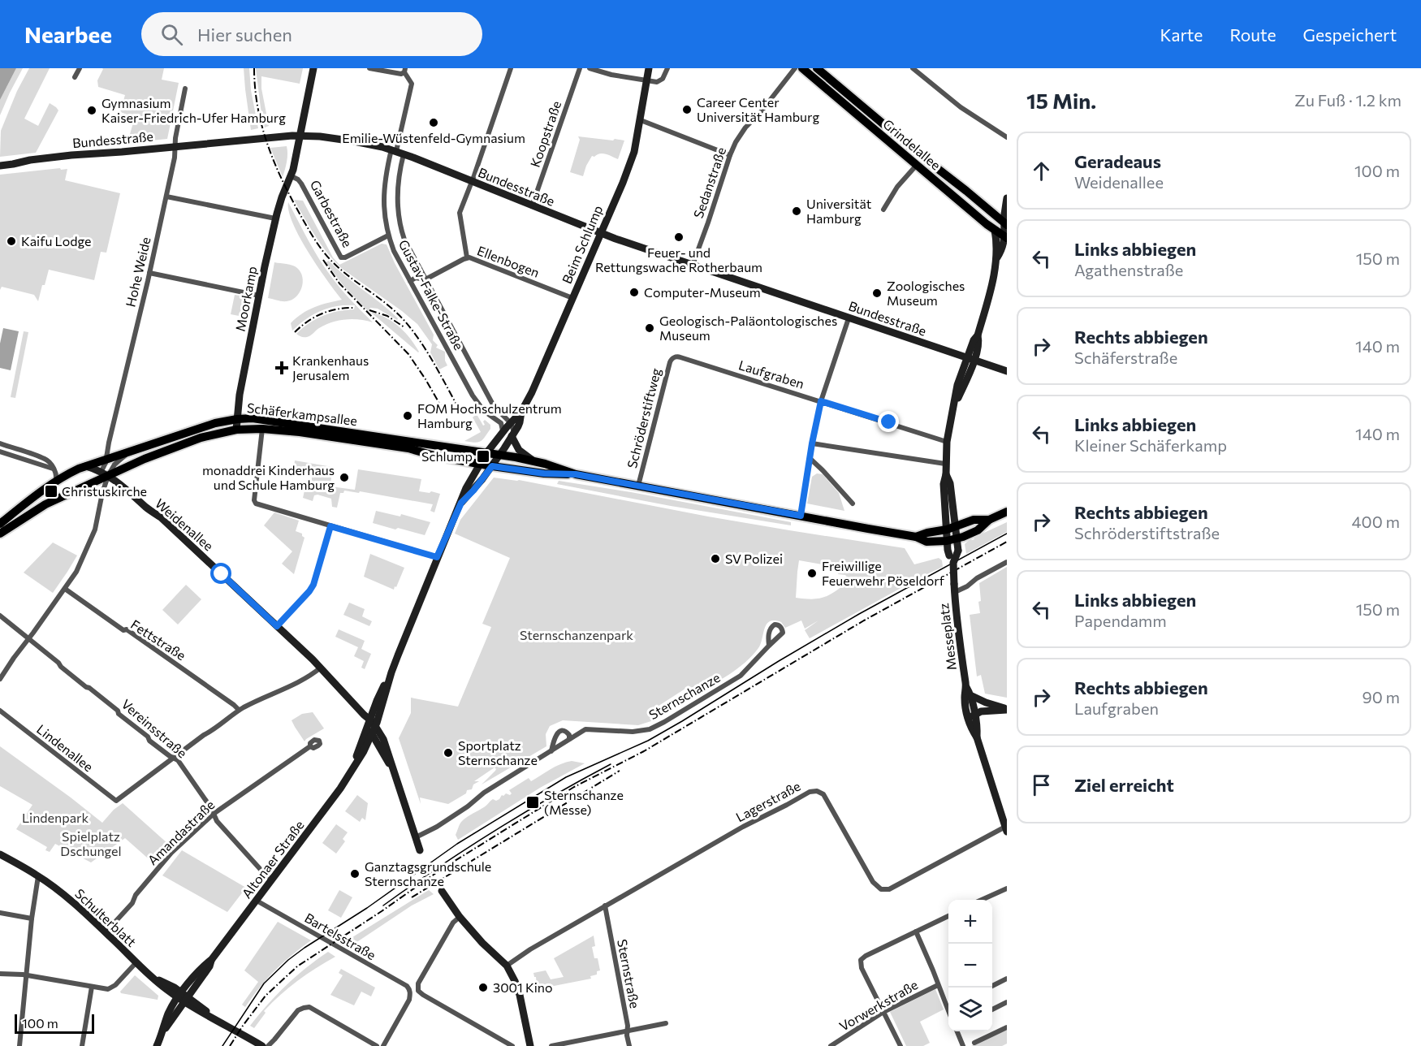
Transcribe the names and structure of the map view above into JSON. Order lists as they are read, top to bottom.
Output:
{
  "streets": {
    "main road": ["Grindelallee", "Schäferkampsallee"],
    "street": [
      "Koopstraße",
      "Bundesstraße",
      "Sedanstraße",
      "Garbestraße",
      "Beim Schlump",
      "Ellenbogen",
      "Hohe Weide",
      "Gustav-Falke-Straße",
      "Moorkamp",
      "Laufgraben",
      "Schröderstiftweg",
      "Weidenallee",
      "Messeplatz",
      "Fettstraße",
      "Sternschanze",
      "Vereinsstraße",
      "Lindenallee",
      "Lagerstraße",
      "Amandastraße",
      "Altonaer Straße",
      "Schulterblatt",
      "Bartelsstraße",
      "Sternstraße",
      "Vorwerkstraße"
    ]
  },
  "crossings": [
    ["Koopstraße", "Bundesstraße"],
    ["Bundesstraße", "Sedanstraße"],
    ["Bundesstraße", "Garbestraße"],
    ["Bundesstraße", "Beim Schlump"],
    ["Bundesstraße", "Hohe Weide"],
    ["Bundesstraße", "Gustav-Falke-Straße"],
    ["Garbestraße", "Gustav-Falke-Straße"],
    ["Garbestraße", "Moorkamp"],
    ["Beim Schlump", "Ellenbogen"],
    ["Beim Schlump", "Gustav-Falke-Straße"],
    ["Beim Schlump", "Schäferkampsallee"],
    ["Ellenbogen", "Gustav-Falke-Straße"],
    ["Hohe Weide", "Schäferkampsallee"],
    ["Hohe Weide", "Weidenallee"],
    ["Hohe Weide", "Fettstraße"],
    ["Hohe Weide", "Vereinsstraße"],
    ["Moorkamp", "Schäferkampsallee"],
    ["Laufgraben", "Schröderstiftweg"],
    ["Schäferkampsallee", "Weidenallee"],
    ["Weidenallee", "Altonaer Straße"],
    ["Vereinsstraße", "Lindenallee"],
    ["Vereinsstraße", "Amandastraße"],
    ["Vereinsstraße", "Altonaer Straße"],
    ["Lagerstraße", "Sternstraße"],
    ["Amandastraße", "Schulterblatt"],
    ["Altonaer Straße", "Schulterblatt"],
    ["Altonaer Straße", "Bartelsstraße"]
  ],
  "parks": ["Sternschanzenpark", "Lindenpark", "Spielplatz Dschungel"],
  "places": {
    "other": [
      "Career Center Universität Hamburg",
      "Gymnasium Kaiser-Friedrich-Ufer Hamburg",
      "Emilie-Wüstenfeld-Gymnasium",
      "Universität Hamburg",
      "Feuer- und Rettungswache Rotherbaum",
      "Kaifu Lodge",
      "Computer-Museum",
      "Zoologisches Museum",
      "Geologisch-Paläontologisches Museum",
      "FOM Hochschulzentrum Hamburg",
      "monaddrei Kinderhaus und Schule Hamburg",
      "SV Polizei",
      "Freiwillige Feuerwehr Pöseldorf",
      "Sportplatz Sternschanze",
      "Ganztagsgrundschule Sternschanze",
      "3001 Kino"
    ],
    "health": ["Krankenhaus Jerusalem"],
    "transit": ["Schlump", "Christuskirche", "Sternschanze (Messe)"]
  },
  "scale_bar": "100 m",
  "page": {
    "header": "Nearbee",
    "search": "Hier suchen",
    "nav": ["Karte", "Route", "Gespeichert"],
    "heading": ["15 Min.", "Zu Fuß · 1.2 km"],
    "list": [
      ["Geradeaus", "Weidenallee", "100 m"],
      ["Links abbiegen", "Agathenstraße", "150 m"],
      ["Rechts abbiegen", "Schäferstraße", "140 m"],
      ["Links abbiegen", "Kleiner Schäferkamp", "140 m"],
      ["Rechts abbiegen", "Schröderstiftstraße", "400 m"],
      ["Links abbiegen", "Papendamm", "150 m"],
      ["Rechts abbiegen", "Laufgraben", "90 m"],
      "Ziel erreicht"
    ],
    "map_buttons": ["+", "−"],
    "scale": "100 m"
  }
}
